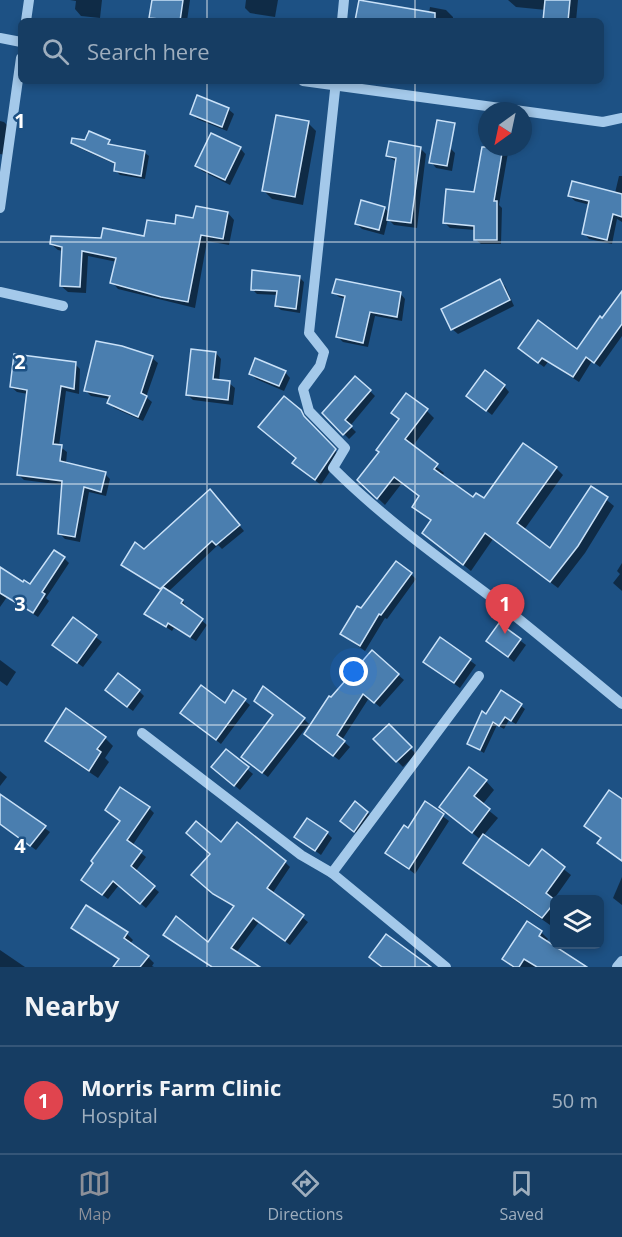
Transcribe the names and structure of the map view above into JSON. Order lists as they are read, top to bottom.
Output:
{
  "north": "bottom left",
  "page": {
    "search": "Search here",
    "pins": "1",
    "heading": "Nearby",
    "list": [
      {
        "mark": "1",
        "name": "Morris Farm Clinic",
        "note": "Hospital",
        "value": "50 m"
      }
    ],
    "nav": ["Map", "Directions", "Saved"]
  },
  "grid": {
    "rows": [
      "1",
      "2",
      "3",
      "4"
    ]
  }
}
